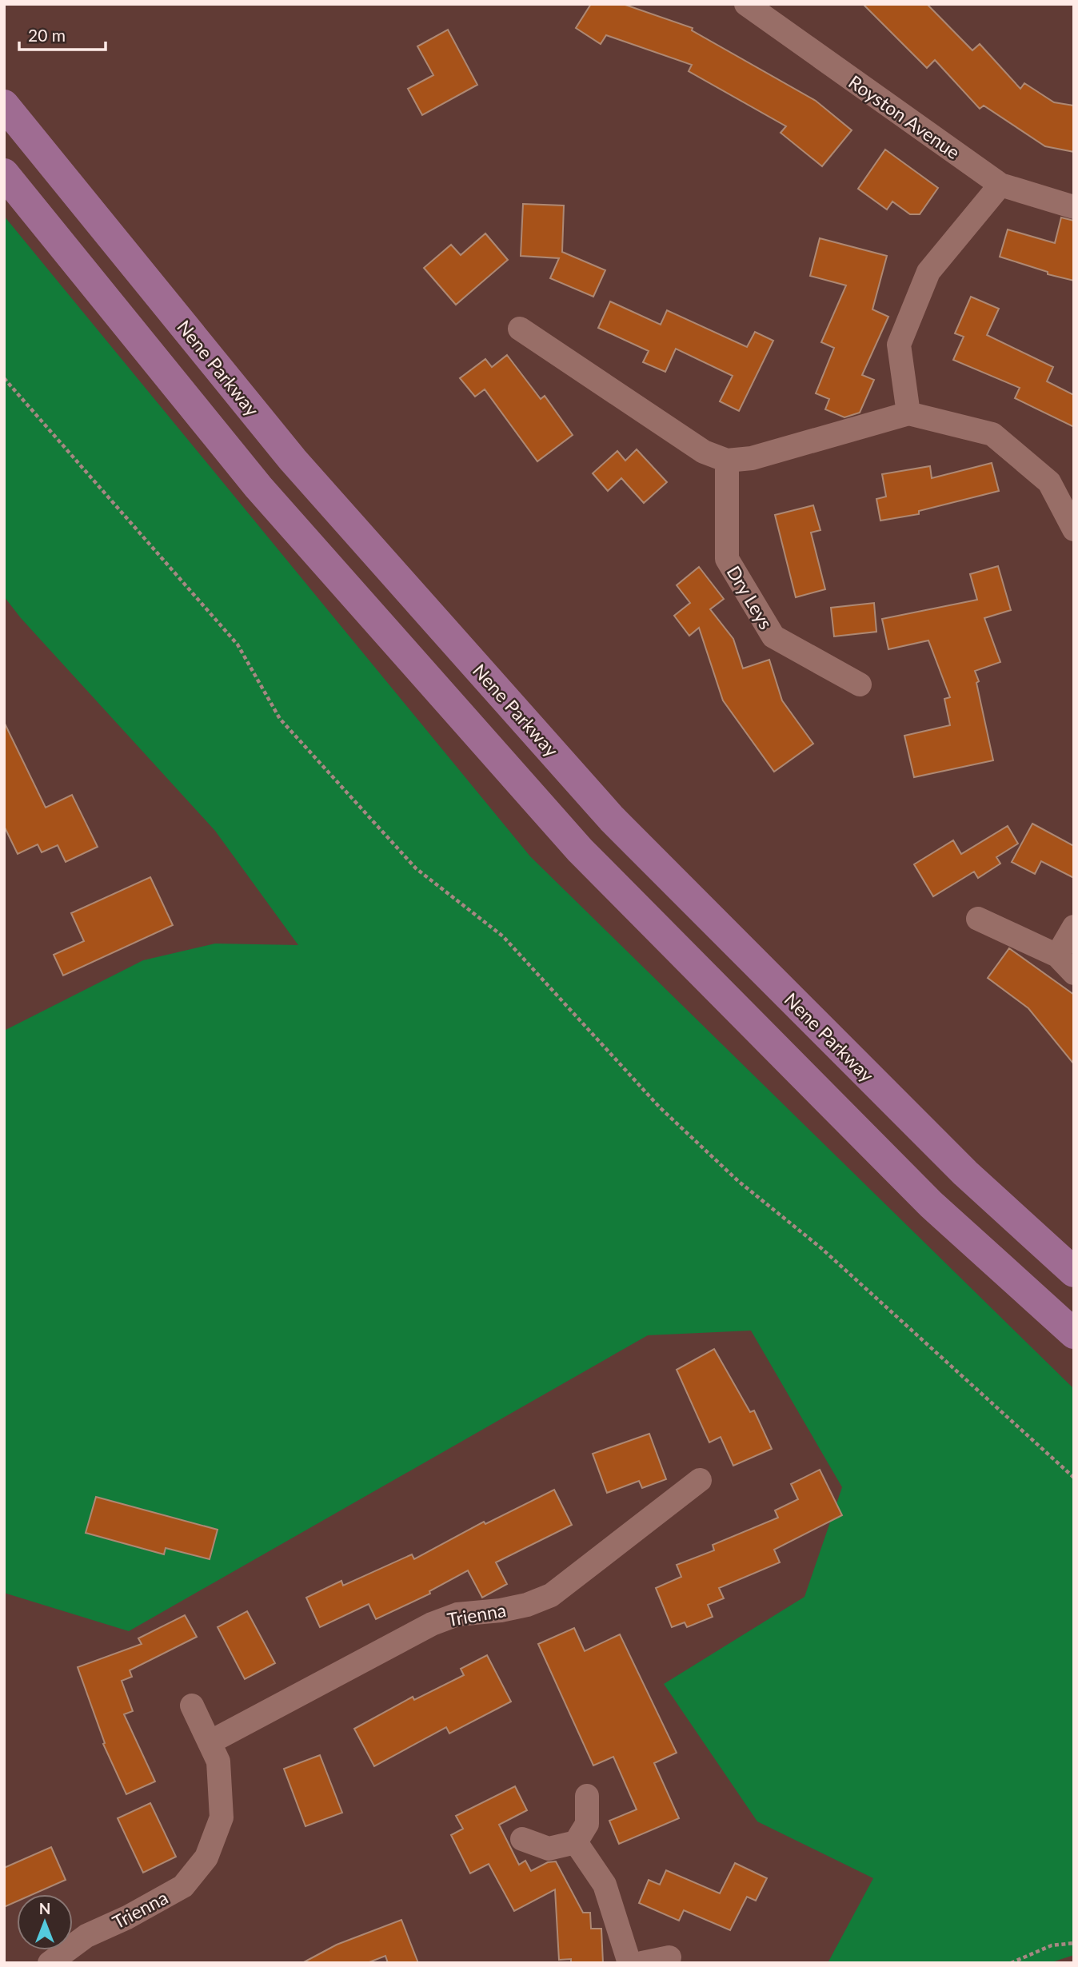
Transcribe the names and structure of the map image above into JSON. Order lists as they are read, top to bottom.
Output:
{
  "streets": {
    "highway": ["Nene Parkway"],
    "street": ["Royston Avenue", "Dry Leys", "Trienna"]
  },
  "scale_bar": "20 m",
  "north": "top"
}
